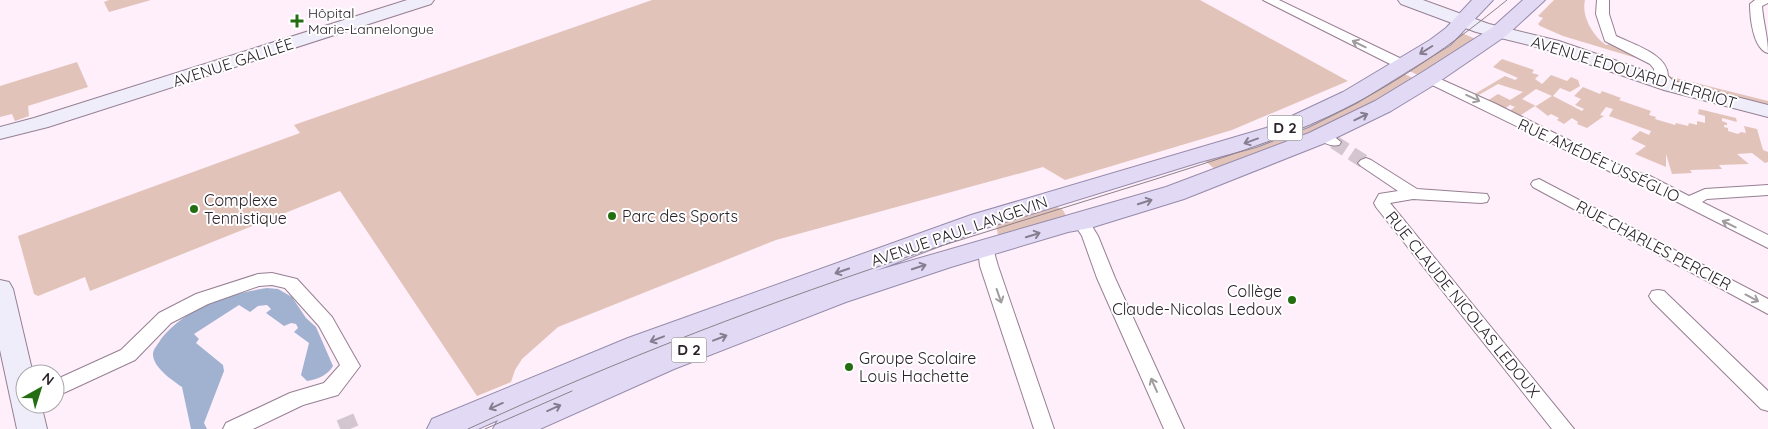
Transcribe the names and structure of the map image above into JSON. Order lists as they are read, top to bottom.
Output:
{
  "streets": {
    "main road": ["D 2", "AVENUE PAUL LANGEVIN"],
    "street": [
      "AVENUE GALILÉE",
      "AVENUE ÉDOUARD HERRIOT",
      "RUE AMÉDÉE USSÉGLIO",
      "RUE CHARLES PERCIER",
      "RUE CLAUDE NICOLAS LEDOUX"
    ]
  },
  "crossings": [
    ["AVENUE ÉDOUARD HERRIOT", "AVENUE PAUL LANGEVIN"],
    ["RUE AMÉDÉE USSÉGLIO", "AVENUE PAUL LANGEVIN"]
  ],
  "places": {
    "health": ["Hôpital Marie-Lannelongue"],
    "other": [
      "Complexe Tennistique",
      "Parc des Sports",
      "Collège Claude-Nicolas Ledoux",
      "Groupe Scolaire Louis Hachette"
    ]
  },
  "north": "top right"
}
